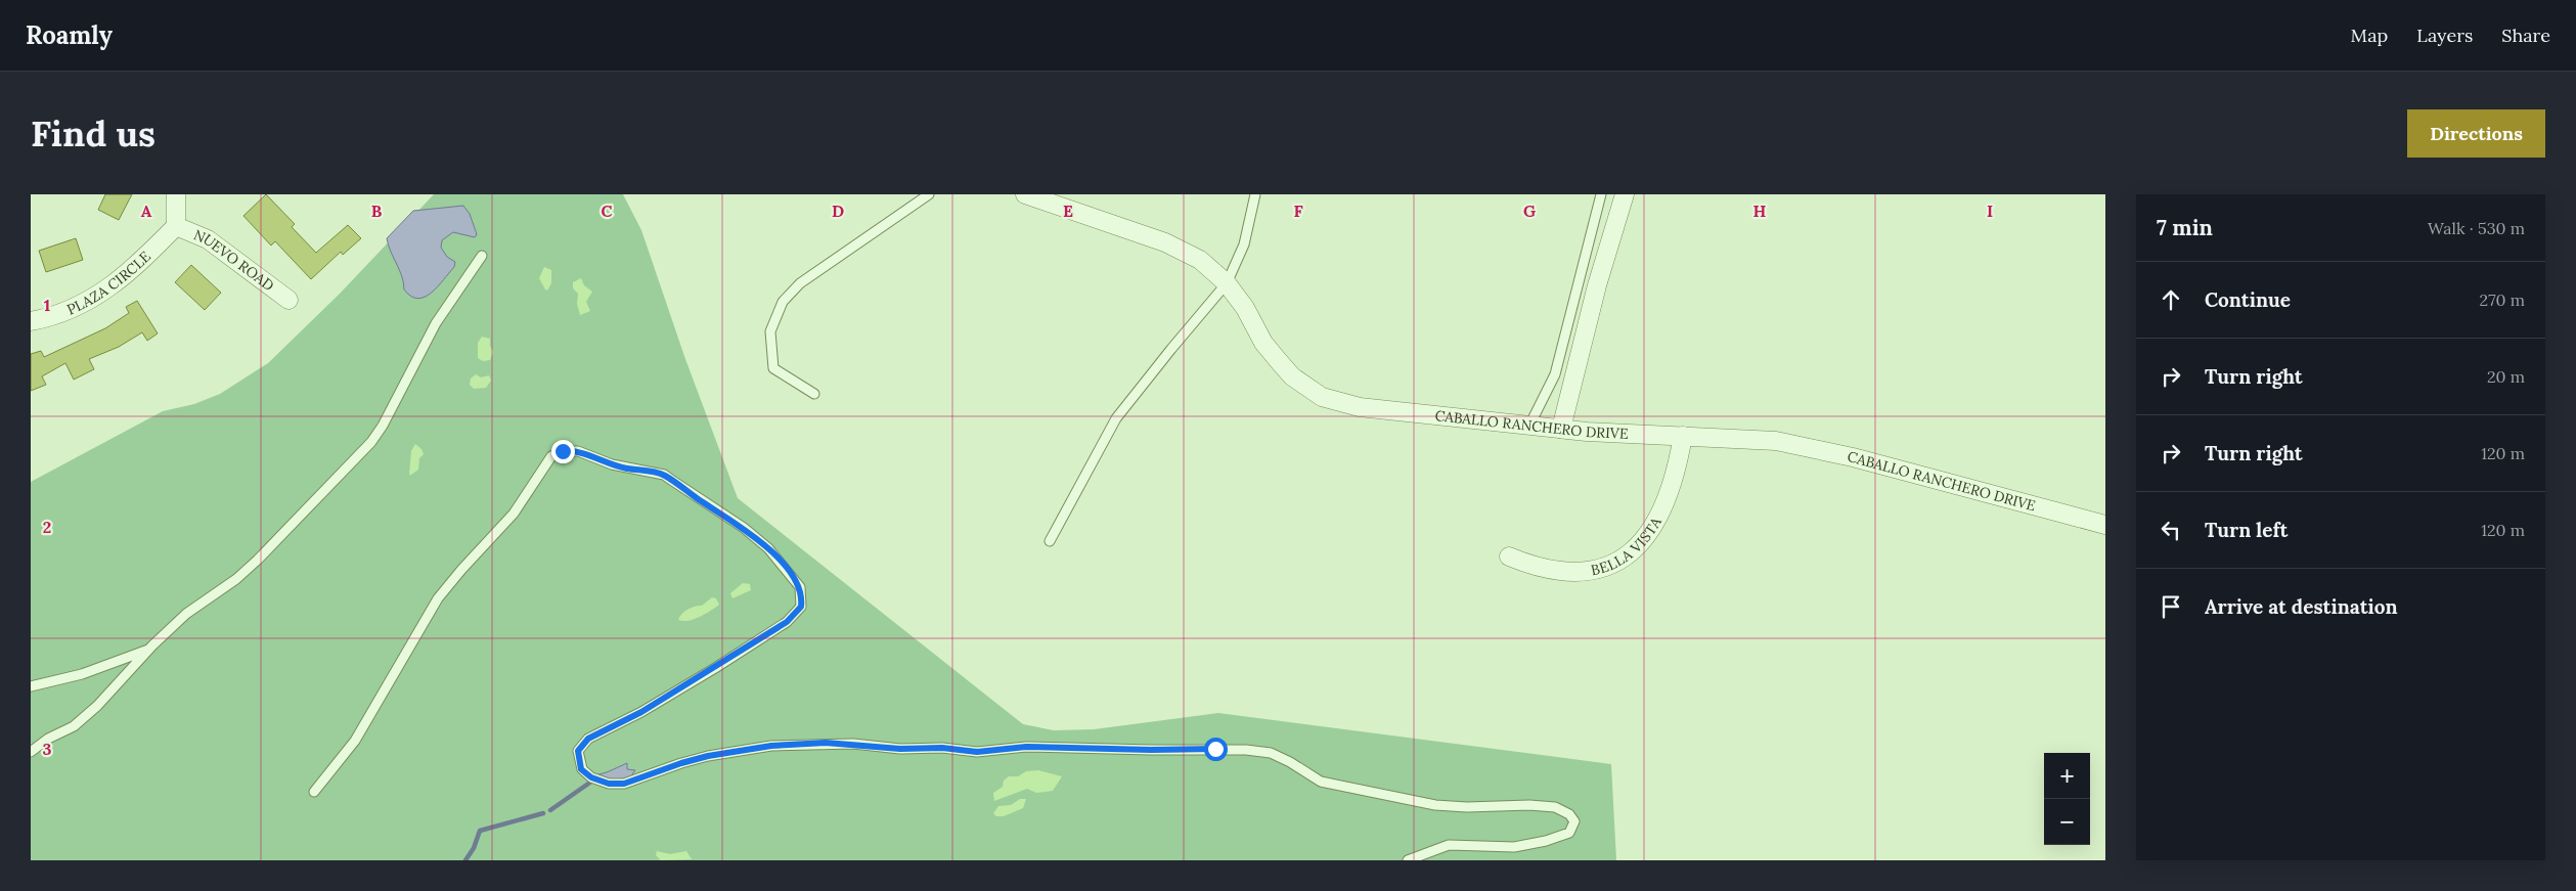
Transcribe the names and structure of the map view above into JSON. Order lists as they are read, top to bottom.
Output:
{
  "streets": {
    "street": [
      "NUEVO ROAD",
      "PLAZA CIRCLE",
      "CABALLO RANCHERO DRIVE",
      "BELLA VISTA"
    ]
  },
  "crossings": [
    ["NUEVO ROAD", "PLAZA CIRCLE"],
    ["CABALLO RANCHERO DRIVE", "BELLA VISTA"]
  ],
  "page": {
    "header": "Roamly",
    "nav": ["Map", "Layers", "Share"],
    "buttons": "Directions",
    "title": "Find us",
    "heading": ["7 min", "Walk · 530 m"],
    "list": [
      ["Continue", "270 m"],
      ["Turn right", "20 m"],
      ["Turn right", "120 m"],
      ["Turn left", "120 m"],
      "Arrive at destination"
    ],
    "map_buttons": ["+", "−"]
  },
  "grid": {
    "columns": [
      "A",
      "B",
      "C",
      "D",
      "E",
      "F",
      "G",
      "H",
      "I"
    ],
    "rows": ["1", "2", "3"]
  }
}
